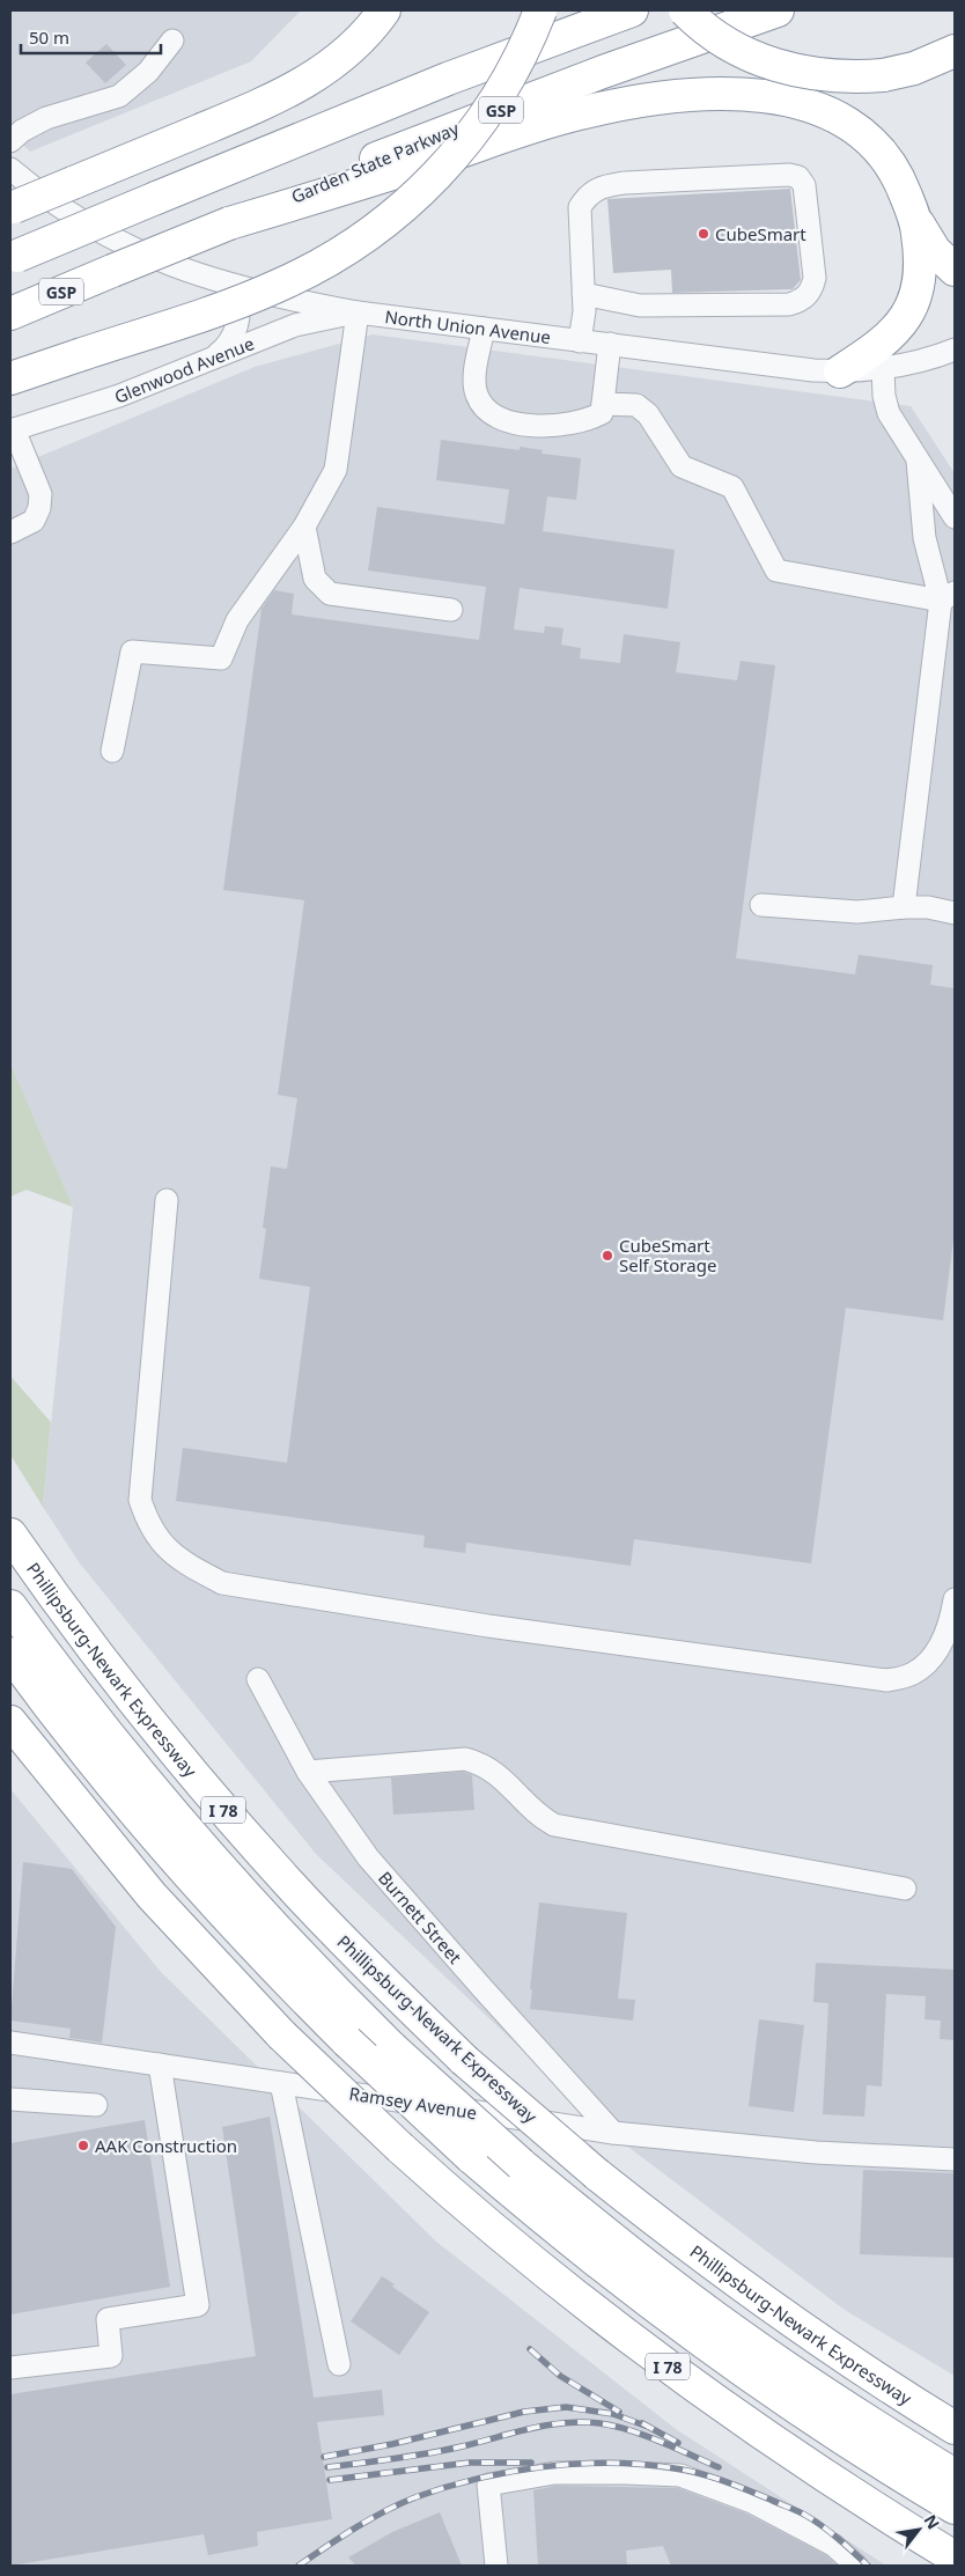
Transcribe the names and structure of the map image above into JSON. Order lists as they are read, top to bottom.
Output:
{
  "streets": {
    "highway": [
      "GSP",
      "Garden State Parkway",
      "Phillipsburg-Newark Expressway",
      "I 78"
    ],
    "street": [
      "North Union Avenue",
      "Glenwood Avenue",
      "Burnett Street",
      "Ramsey Avenue"
    ]
  },
  "crossings": [
    ["North Union Avenue", "Glenwood Avenue"],
    ["Burnett Street", "Ramsey Avenue"]
  ],
  "places": ["CubeSmart", "CubeSmart Self Storage", "AAK Construction"],
  "scale_bar": "50 m",
  "north": "top right"
}
